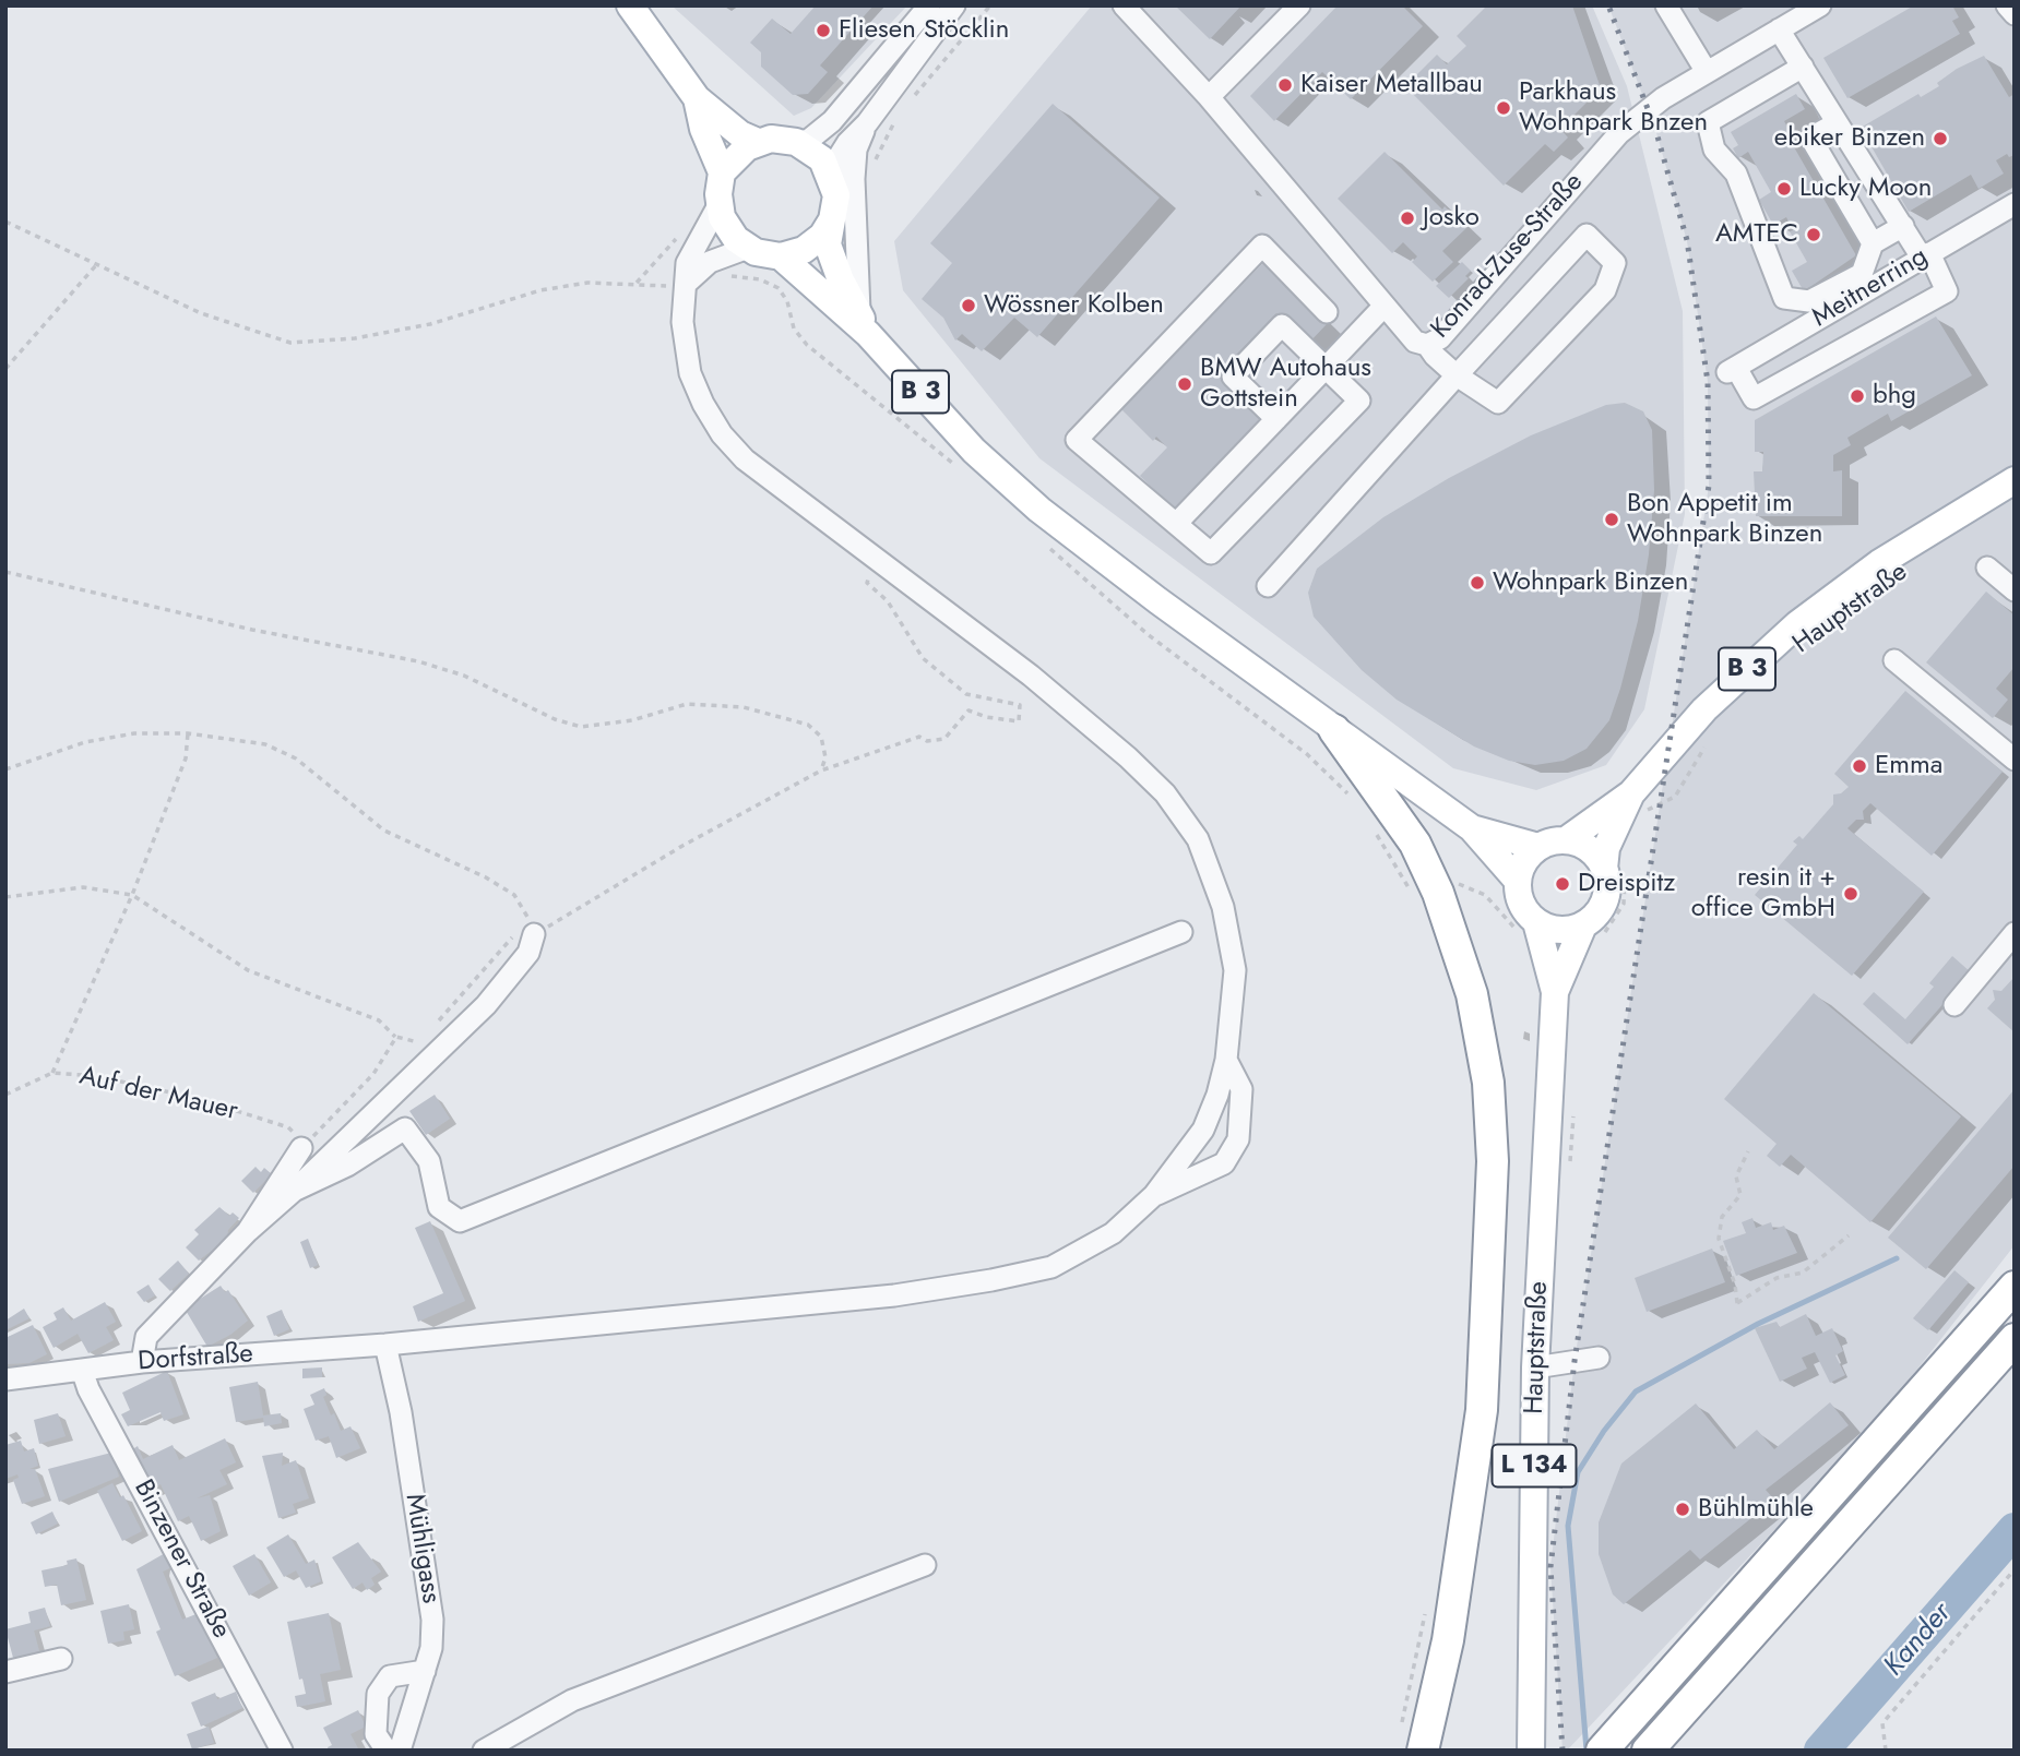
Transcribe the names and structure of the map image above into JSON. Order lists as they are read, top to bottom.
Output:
{
  "streets": {
    "main road": ["B 3", "Hauptstraße", "L 134"],
    "street": [
      "Konrad-Zuse-Straße",
      "Meitnerring",
      "Dorfstraße",
      "Mühligass",
      "Binzener Straße"
    ],
    "path": ["Auf der Mauer"]
  },
  "crossings": [
    ["B 3", "Hauptstraße"],
    ["Dorfstraße", "Mühligass"],
    ["Dorfstraße", "Binzener Straße"]
  ],
  "water": ["Kander"],
  "places": [
    "Fliesen Stöcklin",
    "Kaiser Metallbau",
    "Parkhaus Wohnpark Bnzen",
    "ebiker Binzen",
    "Lucky Moon",
    "Josko",
    "AMTEC",
    "Wössner Kolben",
    "BMW Autohaus Gottstein",
    "bhg",
    "Bon Appetit im Wohnpark Binzen",
    "Wohnpark Binzen",
    "Emma",
    "Dreispitz",
    "resin it + office GmbH",
    "Bühlmühle"
  ]
}
